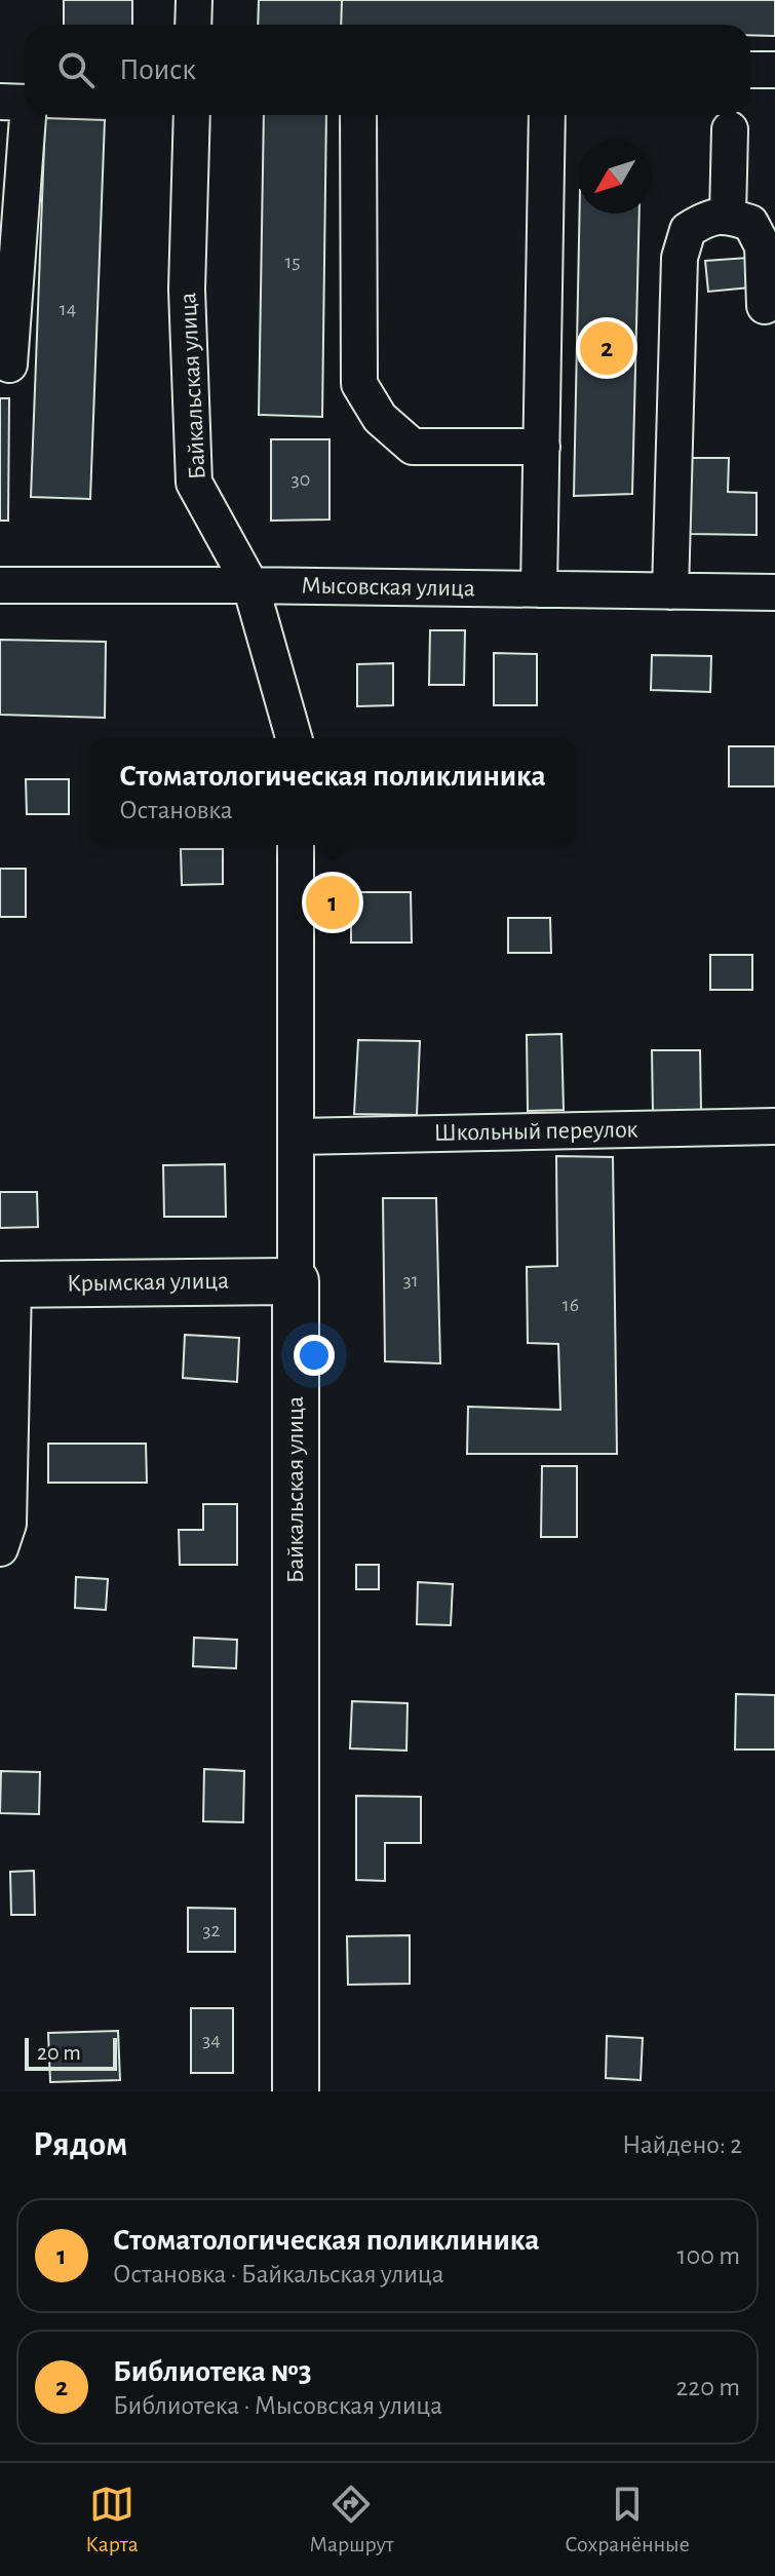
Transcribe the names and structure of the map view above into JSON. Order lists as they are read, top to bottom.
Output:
{
  "streets": {
    "main road": ["Байкальская улица", "Крымская улица"],
    "street": ["Мысовская улица", "Школьный переулок"]
  },
  "crossings": [
    ["Байкальская улица", "Мысовская улица"],
    ["Байкальская улица", "Школьный переулок"],
    ["Байкальская улица", "Крымская улица"]
  ],
  "house_numbers": [
    "15",
    "14",
    "30",
    "31",
    "16",
    "32",
    "34"
  ],
  "scale_bar": "20 m",
  "north": "bottom left",
  "page": {
    "search": "Поиск",
    "pins": ["2", "1"],
    "popup": ["Стоматологическая поликлиника", "Остановка"],
    "scale": "20 m",
    "heading": ["Рядом", "Найдено: 2"],
    "list": [
      {
        "mark": "1",
        "name": "Стоматологическая поликлиника",
        "note": "Остановка · Байкальская улица",
        "value": "100 m"
      },
      {
        "mark": "2",
        "name": "Библиотека №3",
        "note": "Библиотека · Мысовская улица",
        "value": "220 m"
      }
    ],
    "nav": ["Карта", "Маршрут", "Сохранённые"]
  }
}
